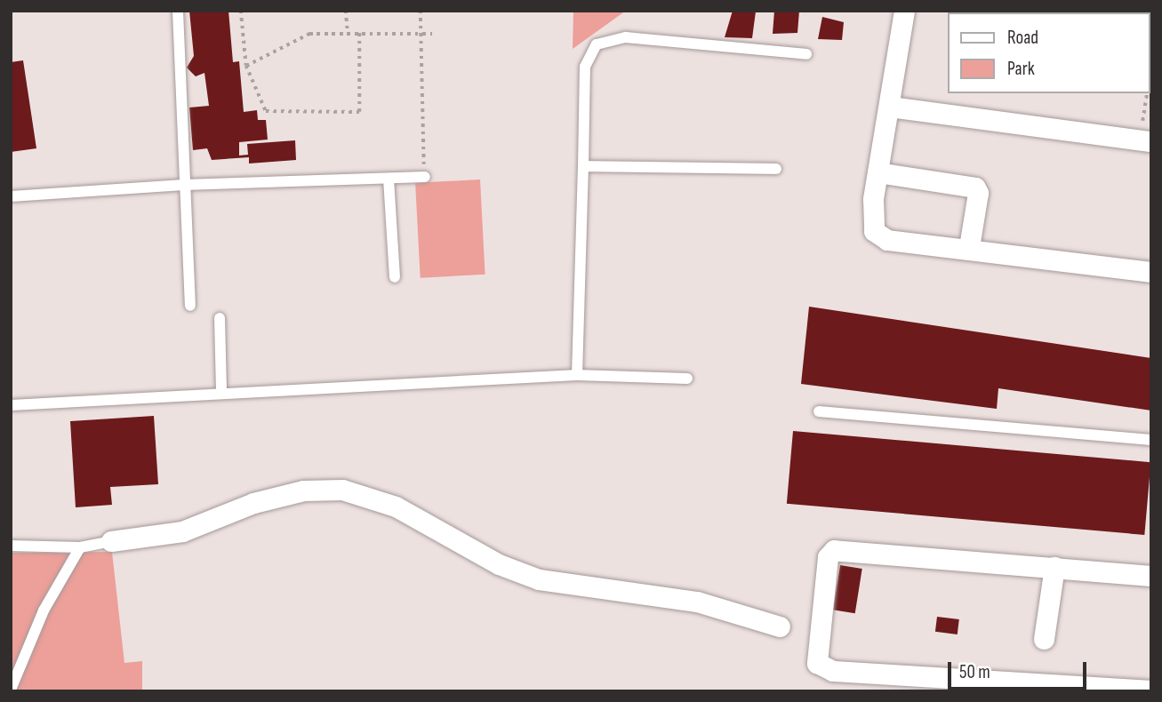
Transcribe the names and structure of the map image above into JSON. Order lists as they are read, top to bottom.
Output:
{
  "legend": ["Road", "Park"],
  "scale_bar": "50 m"
}
